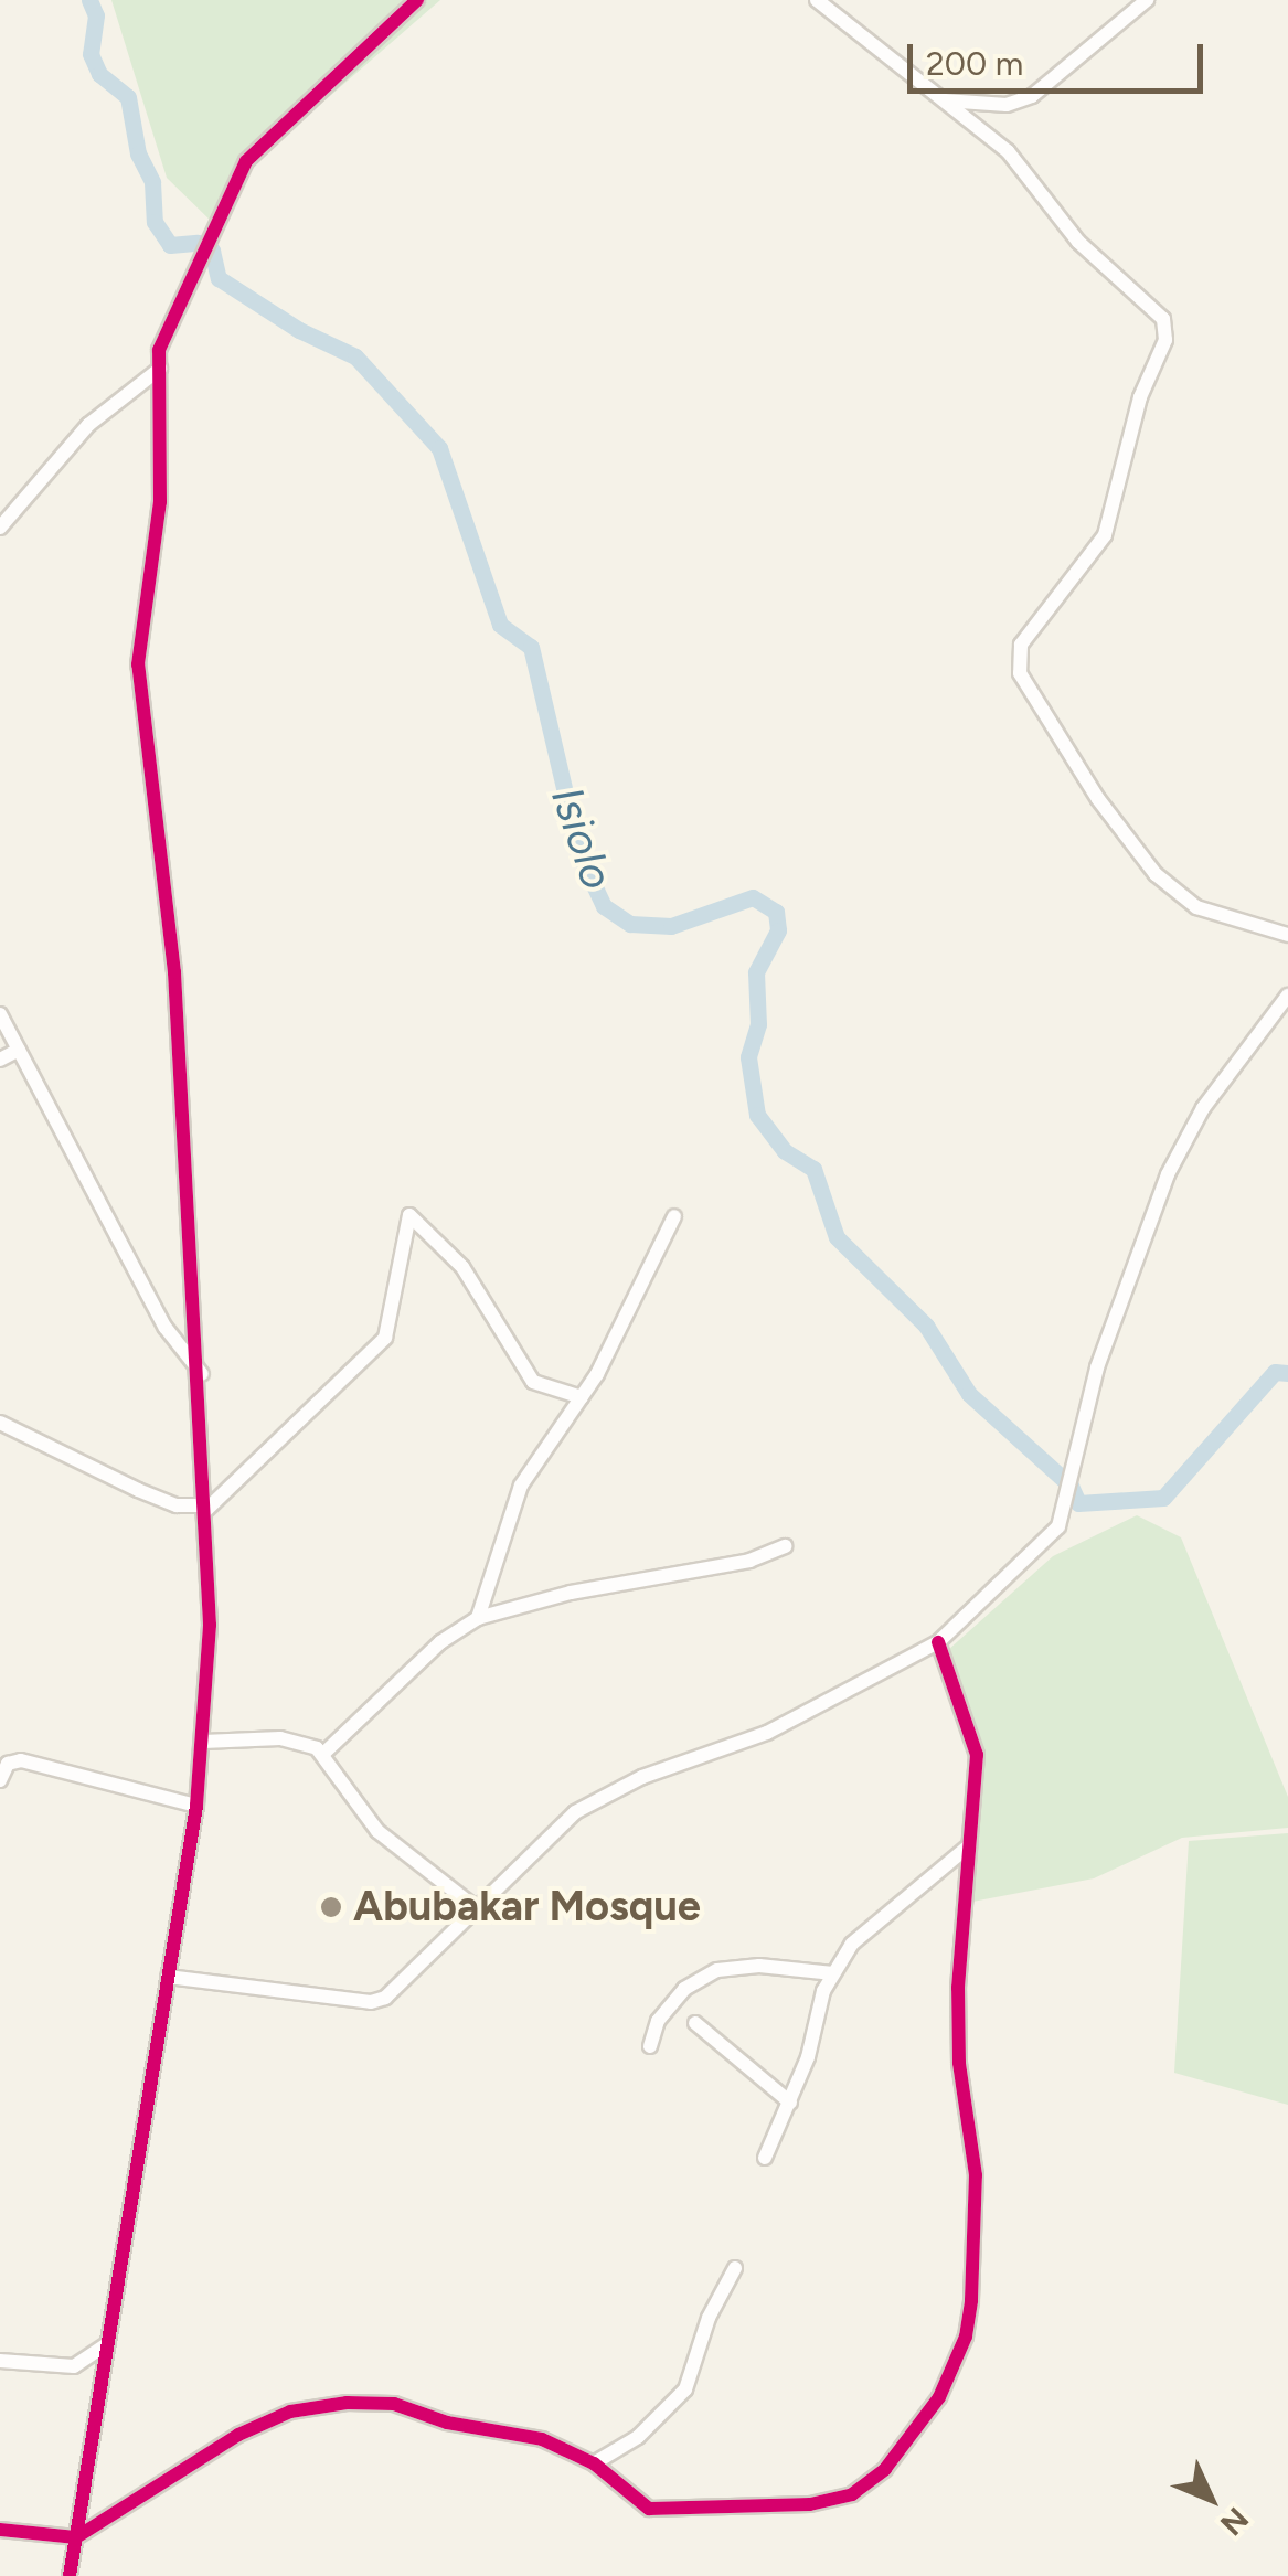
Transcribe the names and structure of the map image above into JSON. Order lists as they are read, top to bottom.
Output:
{
  "water": ["Isiolo"],
  "places": ["Abubakar Mosque"],
  "scale_bar": "200 m",
  "north": "bottom right"
}
